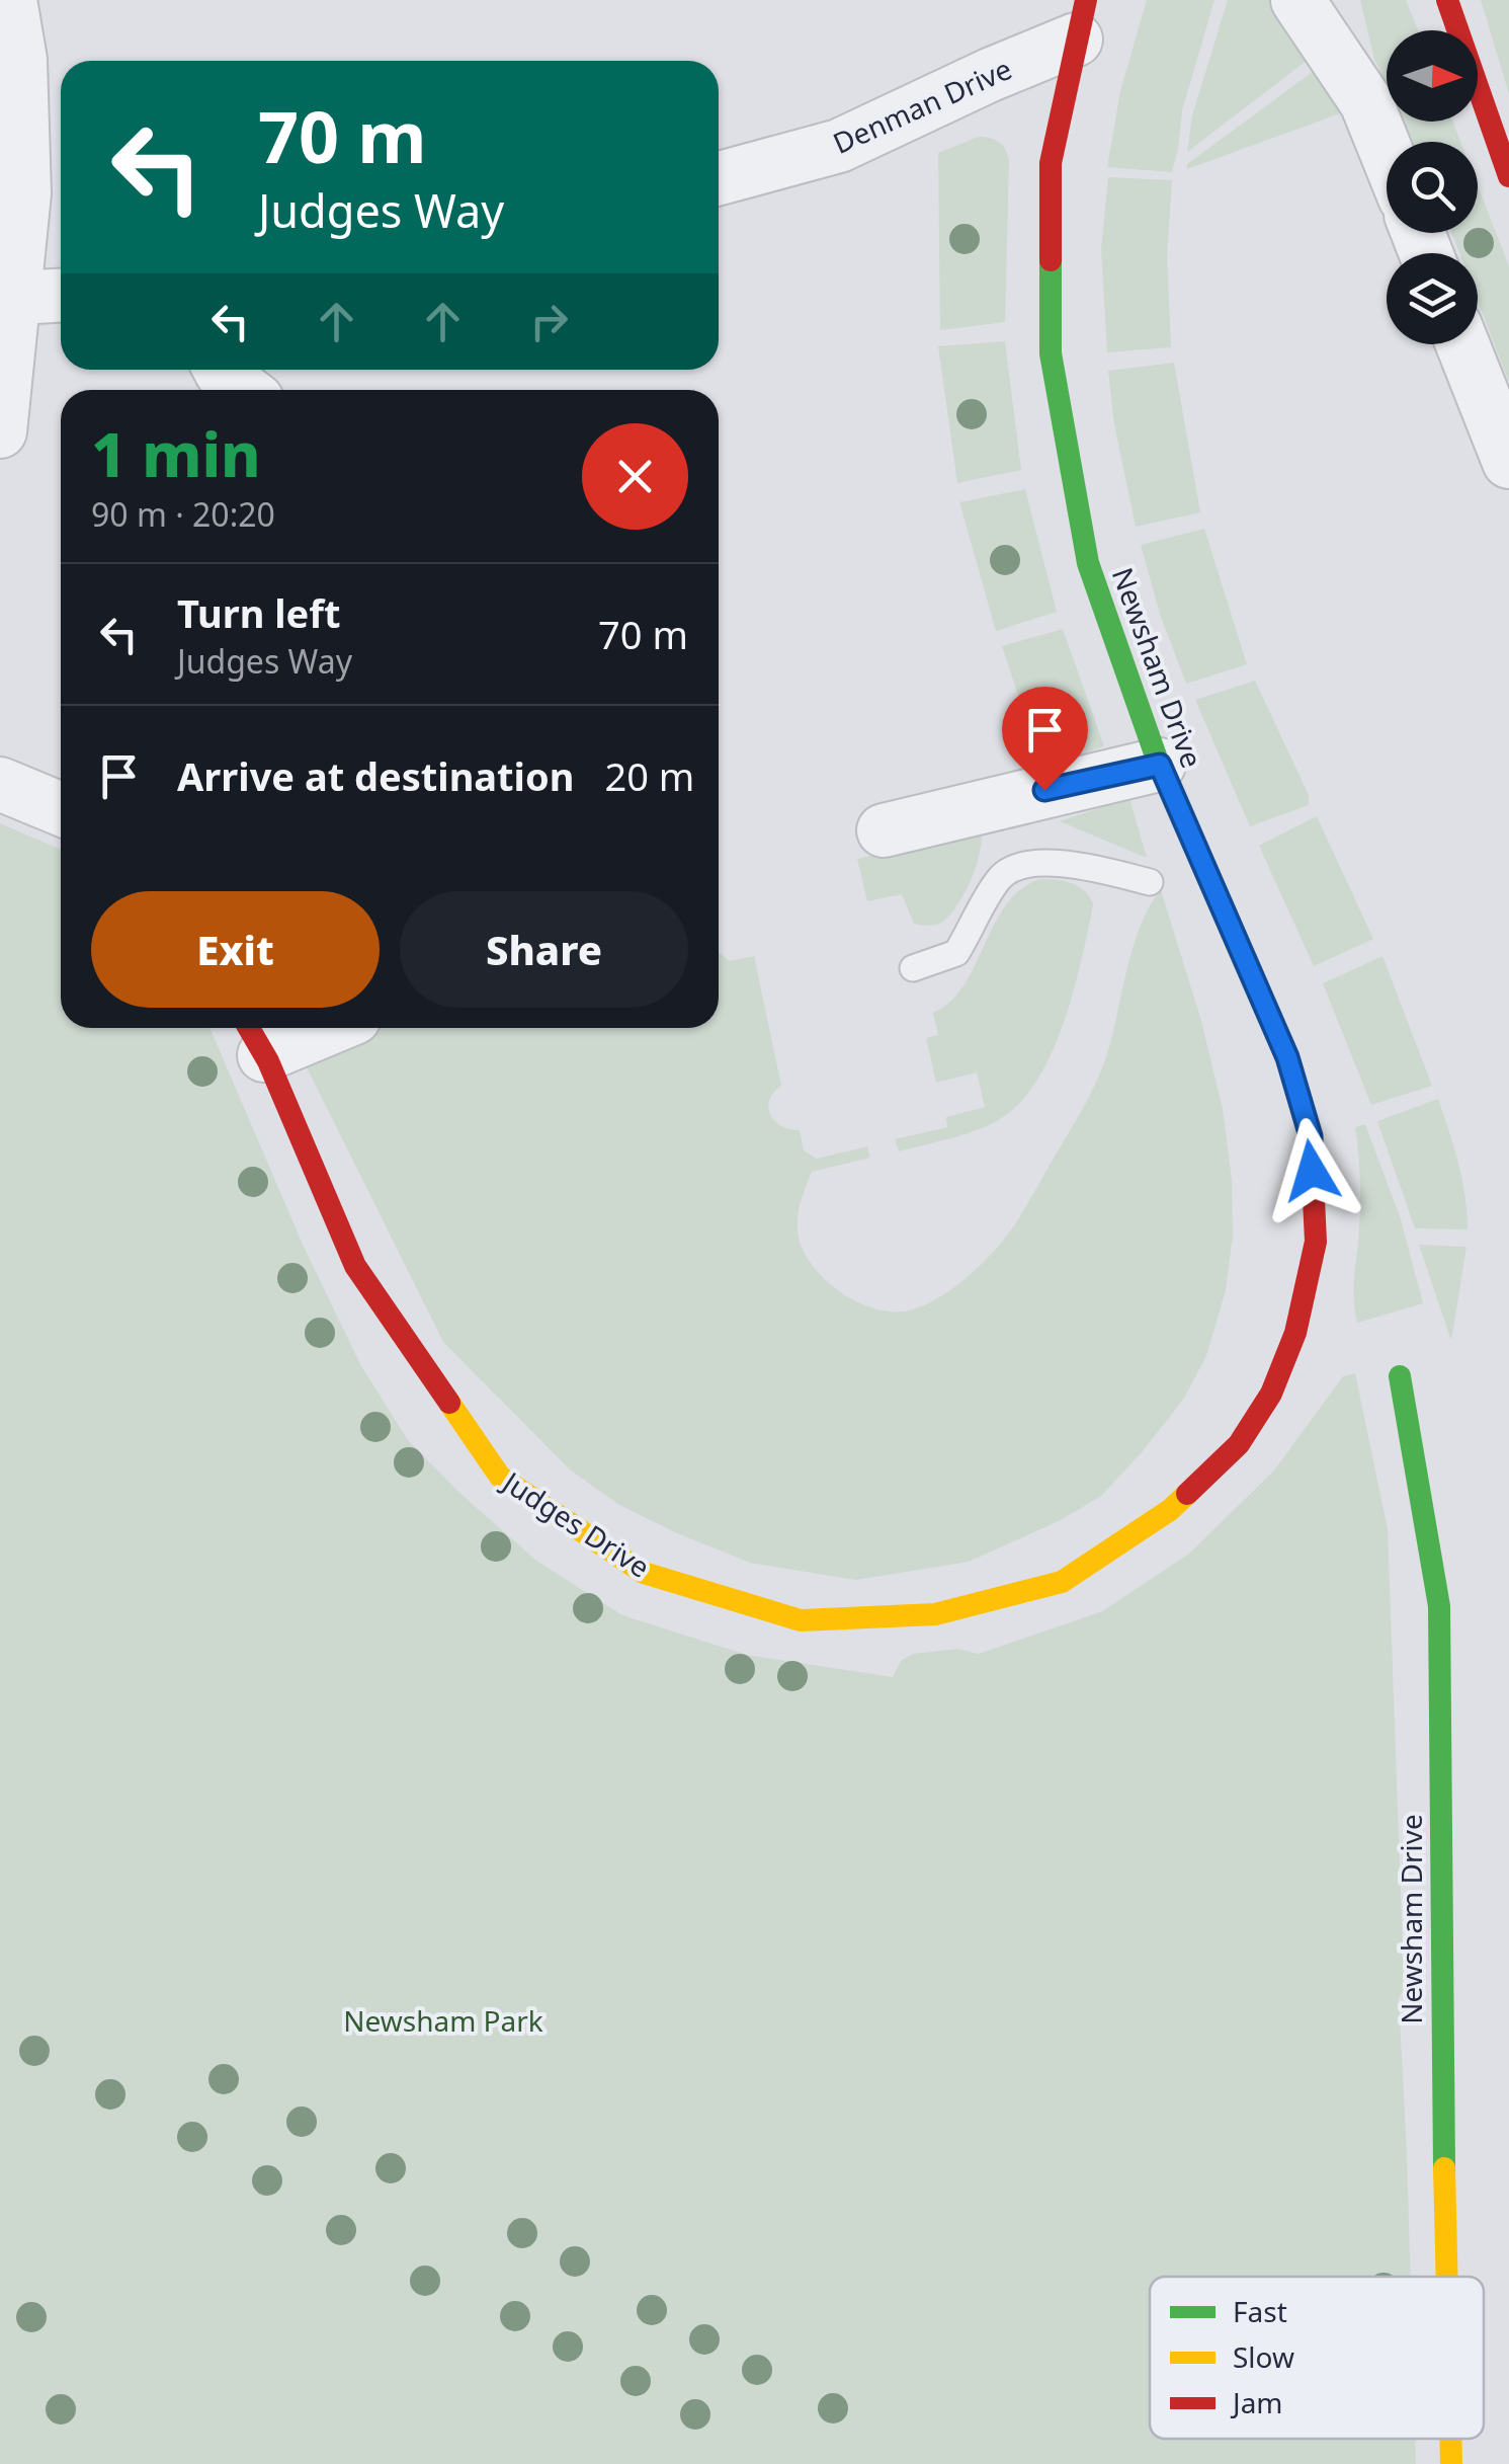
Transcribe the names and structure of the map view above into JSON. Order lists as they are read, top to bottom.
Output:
{
  "streets": {
    "main road": ["Newsham Drive", "Judges Drive"],
    "street": ["Denman Drive"]
  },
  "crossings": [
    ["Denman Drive", "Newsham Drive"],
    ["Newsham Drive", "Judges Drive"]
  ],
  "parks": ["Newsham Park"],
  "legend": ["Fast", "Slow", "Jam"],
  "north": "right",
  "page": {
    "turn": ["70 m", "Judges Way"],
    "heading": ["1 min", "90 m · 20:20"],
    "list": [
      {
        "name": "Turn left",
        "note": "Judges Way",
        "value": "70 m"
      },
      {
        "name": "Arrive at destination",
        "value": "20 m"
      }
    ],
    "buttons": ["Exit", "Share"]
  }
}
